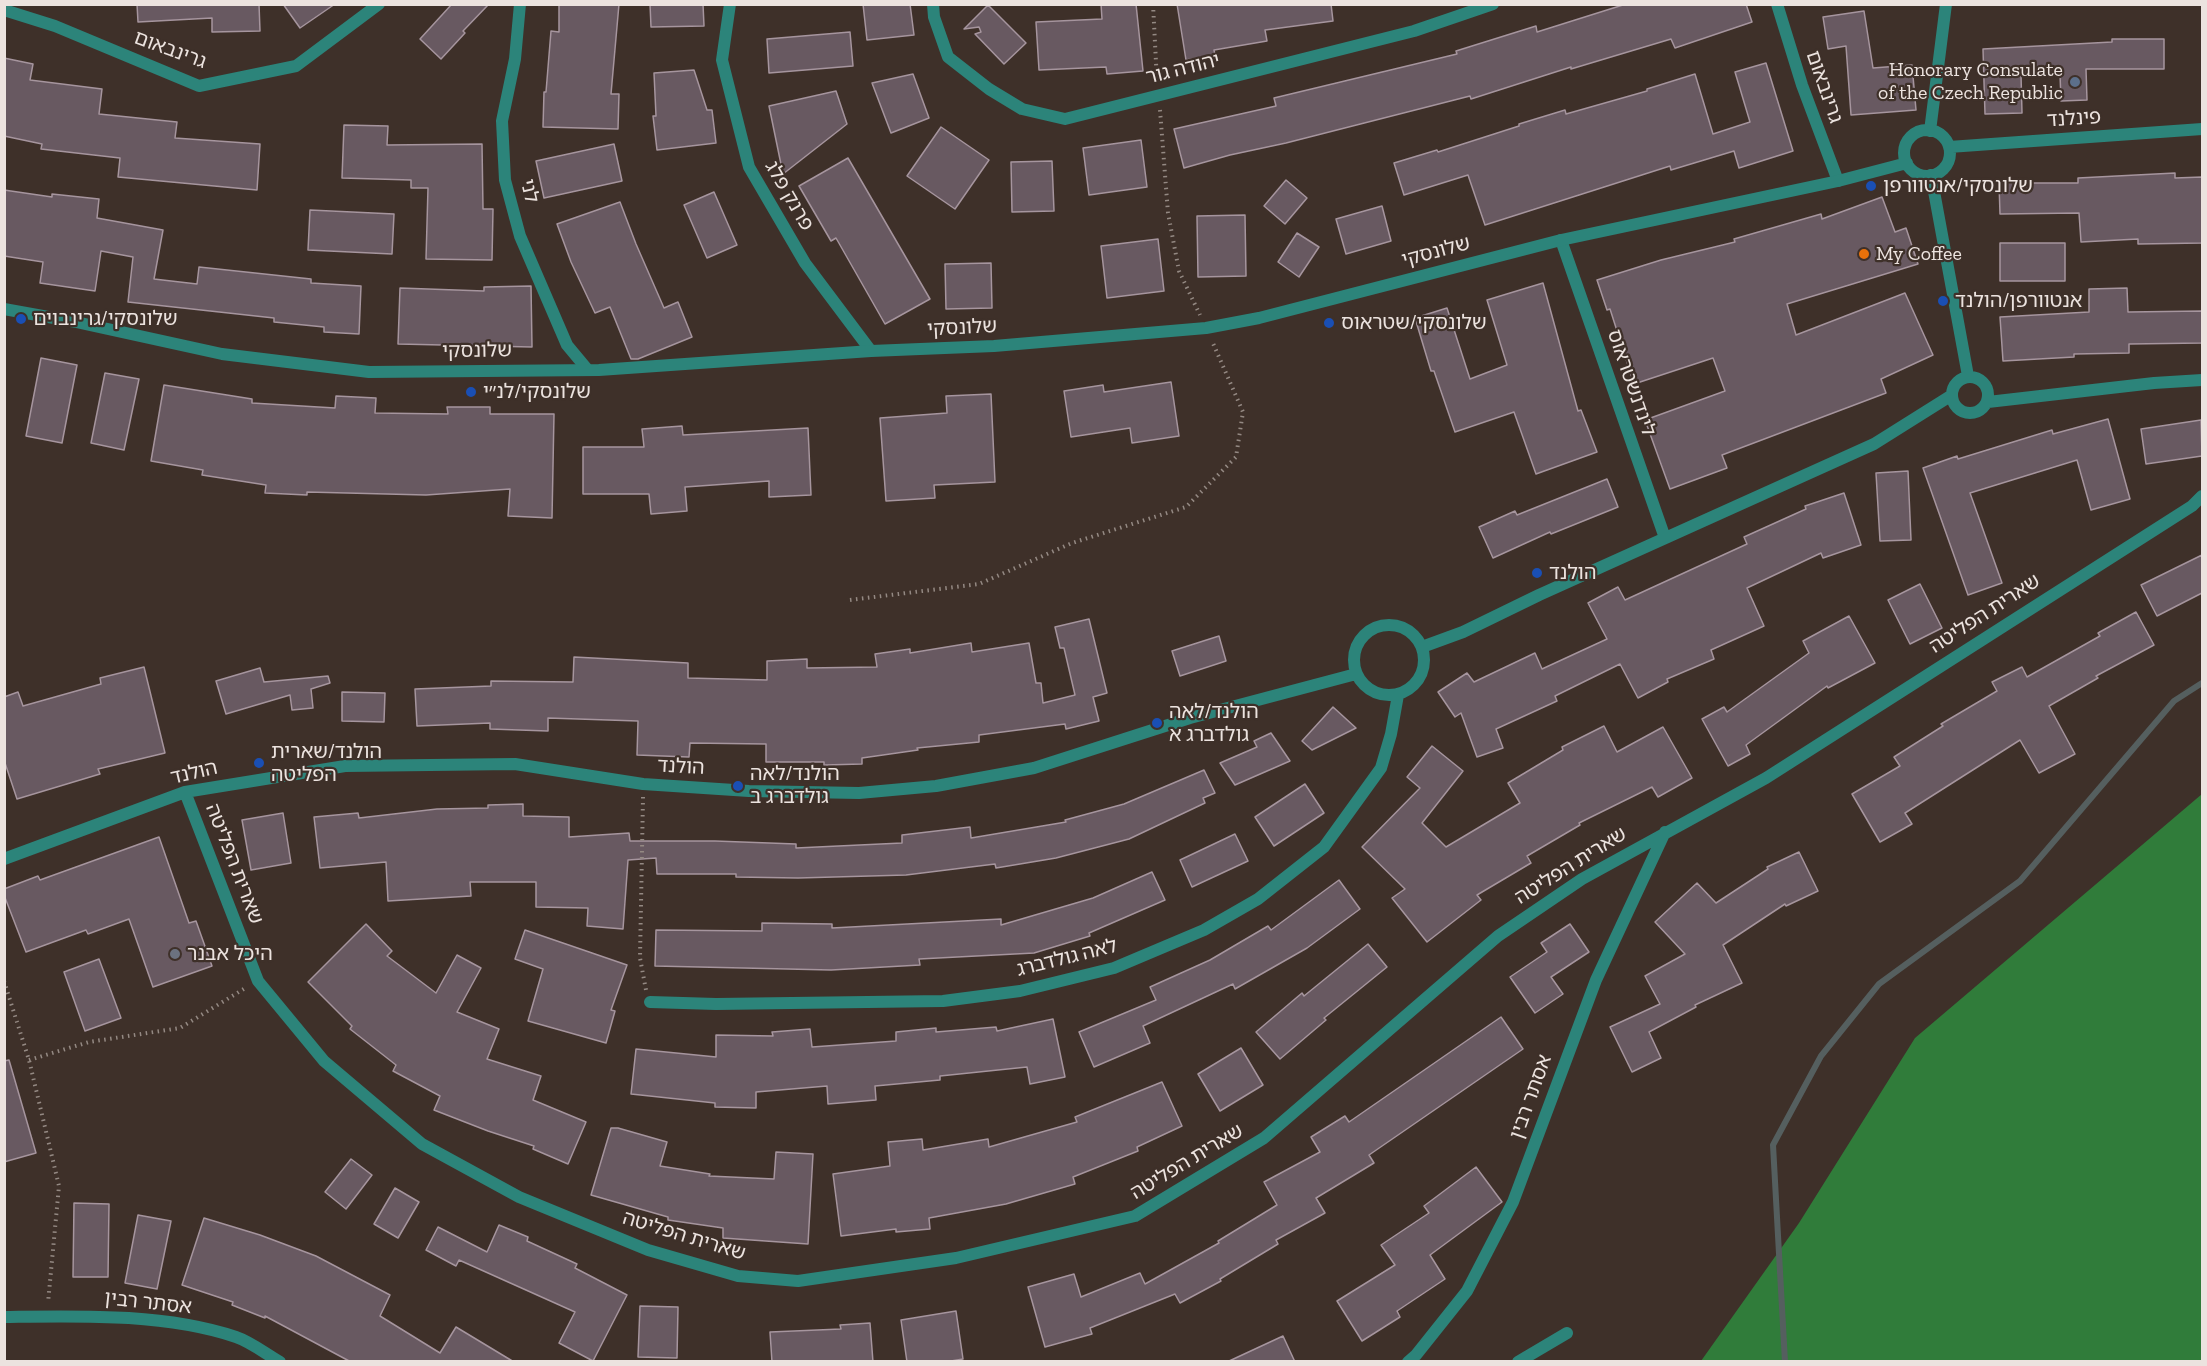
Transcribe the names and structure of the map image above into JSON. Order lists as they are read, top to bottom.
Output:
{
  "streets": {
    "street": [
      "גרינבאום",
      "יהודה גור",
      "פינלנד",
      "לני",
      "פרנק פלג",
      "שלונסקי",
      "לינדנשטראוס",
      "שארית הפליטה",
      "הולנד",
      "לאה גולדברג",
      "אסתר רבין"
    ]
  },
  "crossings": [
    ["גרינבאום", "שלונסקי"],
    ["פינלנד", "שלונסקי"],
    ["לני", "שלונסקי"],
    ["פרנק פלג", "שלונסקי"],
    ["שלונסקי", "לינדנשטראוס"],
    ["שארית הפליטה", "הולנד"],
    ["שארית הפליטה", "אסתר רבין"],
    ["הולנד", "לאה גולדברג"]
  ],
  "places": [
    "Honorary Consulate of the Czech Republic",
    "שלונסקי/אנטוורפן",
    "My Coffee",
    "אנטוורפן/הולנד",
    "שלונסקי/גרינבוים",
    "שלונסקי/שטראוס",
    "שלונסקי/לנ״י",
    "הולנד",
    "הולנד/לאה גולדברג א",
    "הולנד/שארית הפליטה",
    "הולנד/לאה גולדברג ב",
    "היכל אבנר"
  ]
}
